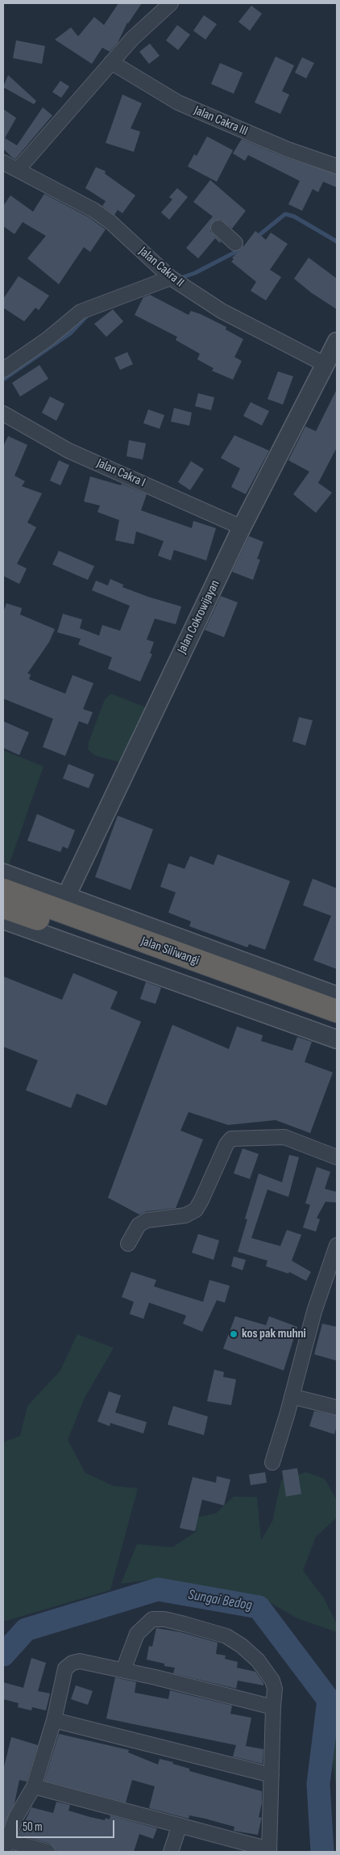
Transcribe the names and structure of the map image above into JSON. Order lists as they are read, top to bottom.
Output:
{
  "streets": {
    "highway": ["Jalan Siliwangi"],
    "street": [
      "Jalan Cakra III",
      "Jalan Cakra II",
      "Jalan Cakra I",
      "Jalan Cokrowijayan"
    ]
  },
  "crossings": [
    ["Jalan Cakra II", "Jalan Cokrowijayan"],
    ["Jalan Cakra I", "Jalan Cokrowijayan"]
  ],
  "water": ["Sungai Bedog"],
  "places": ["kos pak muhni"],
  "scale_bar": "50 m"
}
